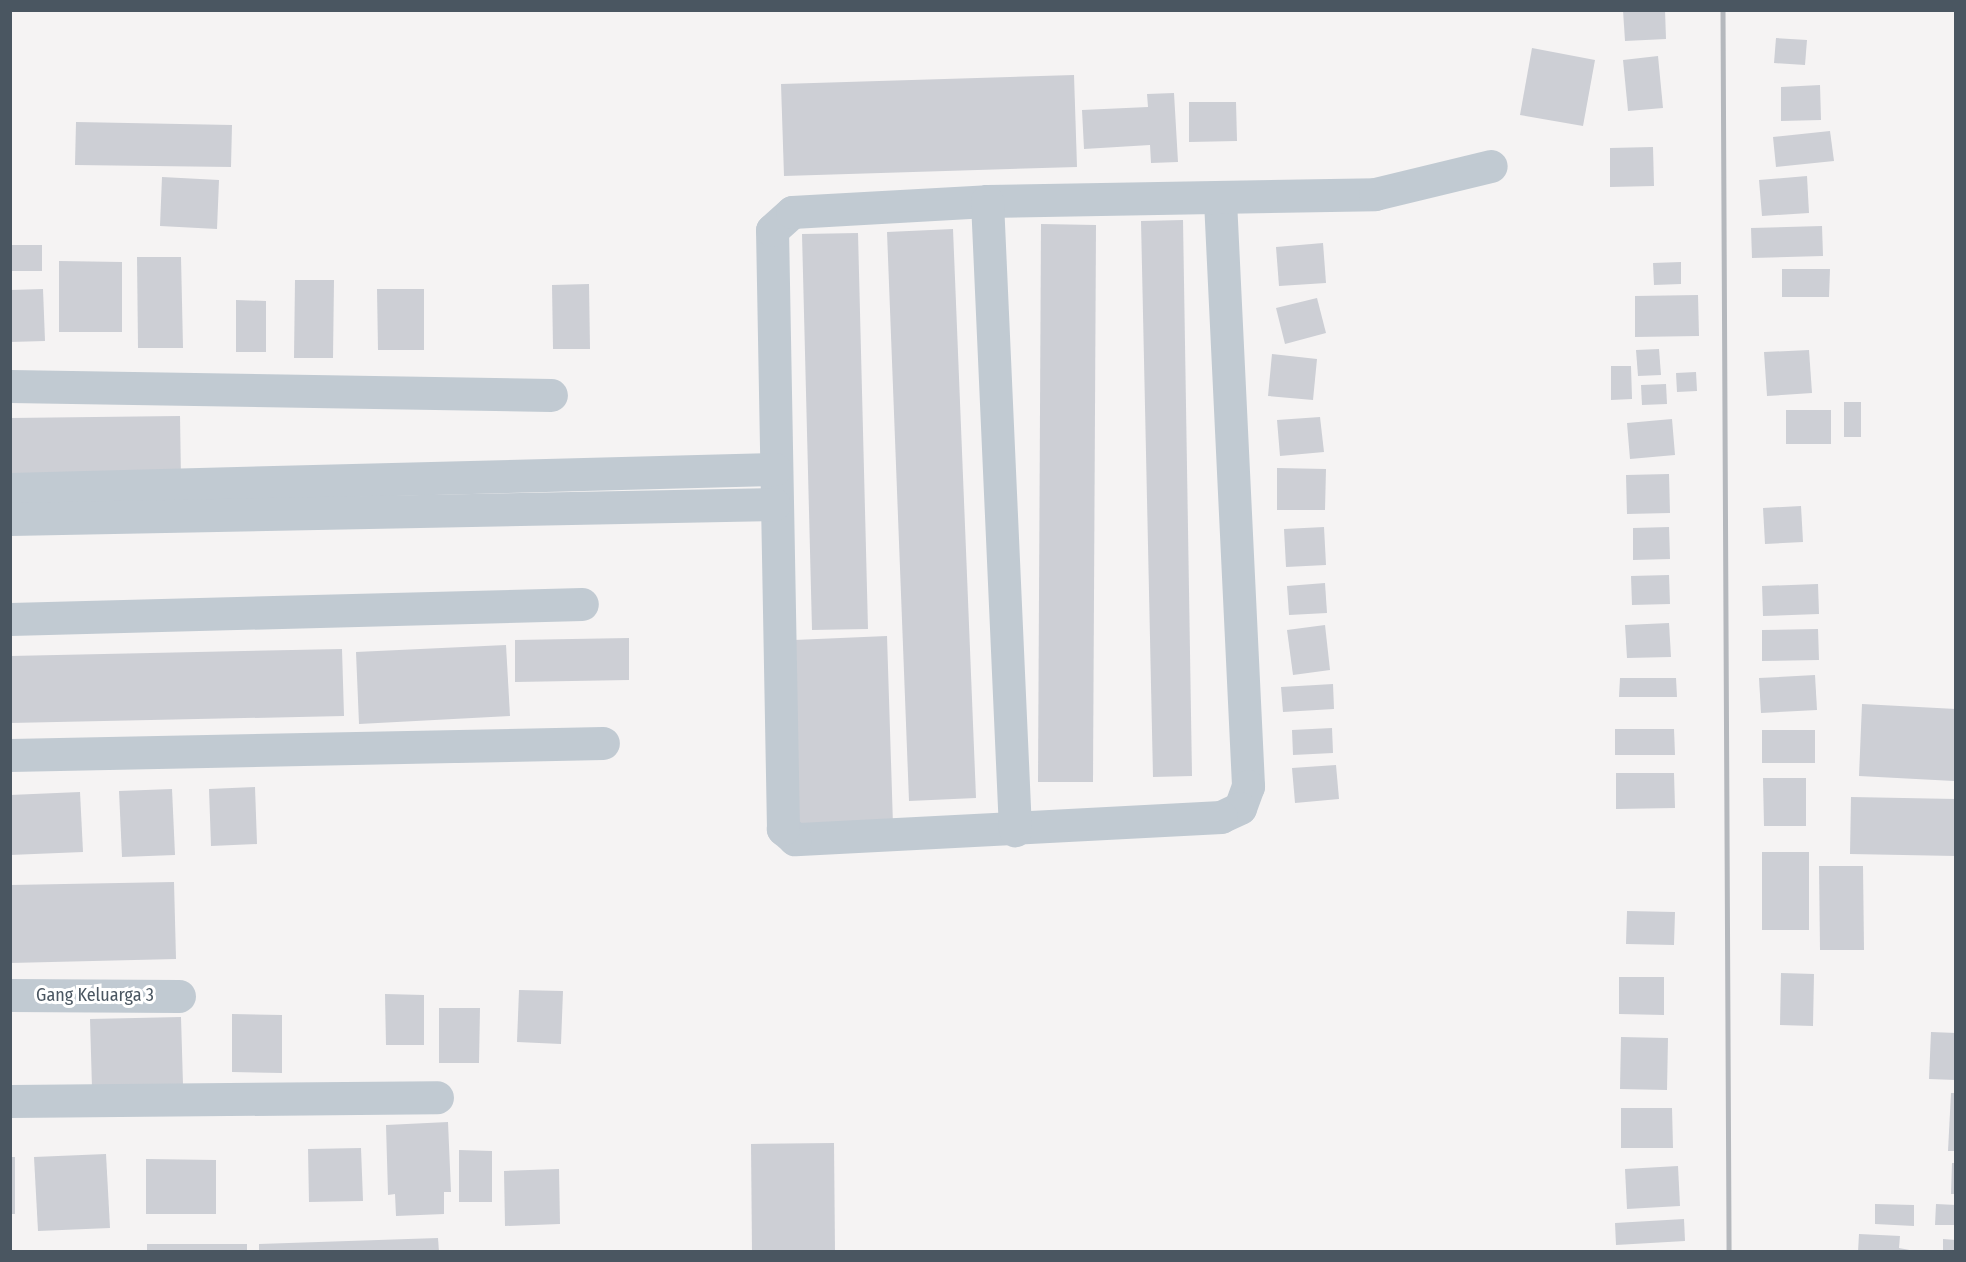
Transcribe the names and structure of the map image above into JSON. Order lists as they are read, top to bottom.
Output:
{
  "streets": {
    "street": ["Gang Keluarga 3"]
  }
}
